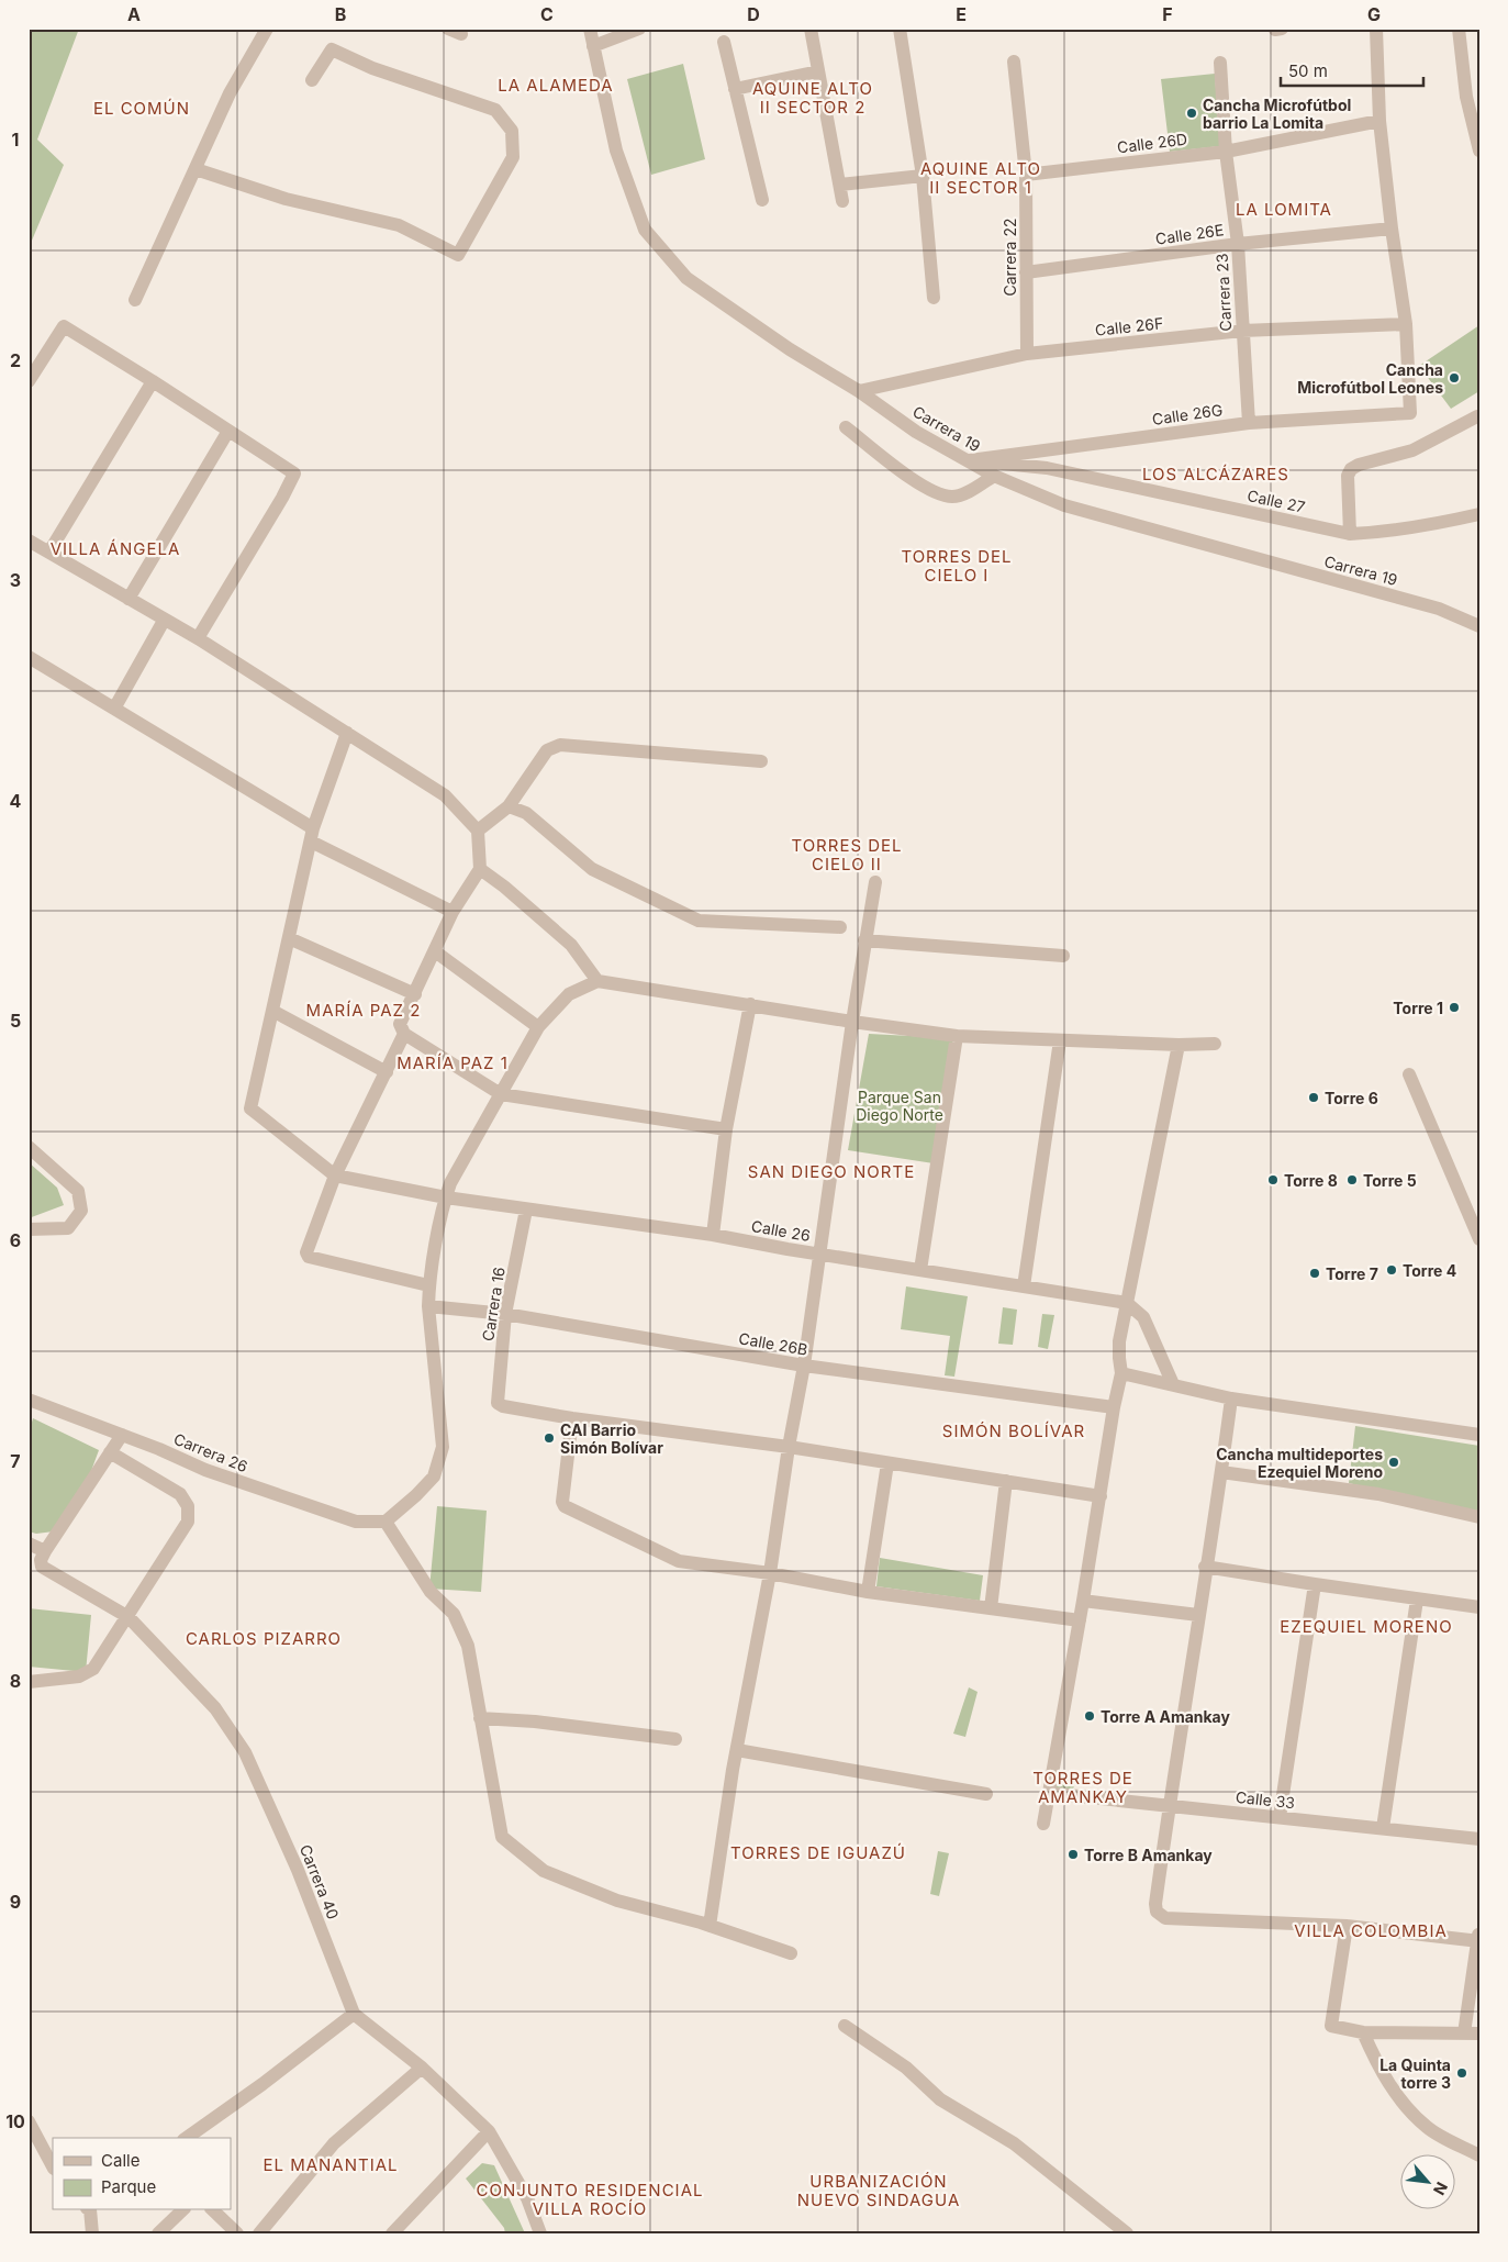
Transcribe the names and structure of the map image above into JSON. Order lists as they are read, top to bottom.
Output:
{
  "streets": {
    "street": [
      "Calle 26D",
      "Calle 26E",
      "Carrera 22",
      "Carrera 23",
      "Calle 26F",
      "Calle 26G",
      "Carrera 19",
      "Calle 27",
      "Calle 26",
      "Carrera 16",
      "Calle 26B",
      "Carrera 26",
      "Calle 33",
      "Carrera 40"
    ]
  },
  "crossings": [
    ["Calle 26D", "Carrera 22"],
    ["Calle 26D", "Carrera 23"],
    ["Calle 26E", "Carrera 22"],
    ["Calle 26E", "Carrera 23"],
    ["Carrera 22", "Calle 26F"],
    ["Carrera 23", "Calle 26F"],
    ["Carrera 23", "Calle 26G"],
    ["Calle 26F", "Calle 26G"],
    ["Calle 26F", "Carrera 19"],
    ["Calle 26G", "Carrera 19"],
    ["Calle 26G", "Calle 27"],
    ["Carrera 19", "Calle 27"],
    ["Calle 26", "Carrera 16"],
    ["Carrera 16", "Calle 26B"]
  ],
  "districts": [
    "LA ALAMEDA",
    "AQUINE ALTO II SECTOR 2",
    "EL COMÚN",
    "AQUINE ALTO II SECTOR 1",
    "LA LOMITA",
    "LOS ALCÁZARES",
    "VILLA ÁNGELA",
    "TORRES DEL CIELO I",
    "TORRES DEL CIELO II",
    "MARÍA PAZ 2",
    "MARÍA PAZ 1",
    "SAN DIEGO NORTE",
    "SIMÓN BOLÍVAR",
    "EZEQUIEL MORENO",
    "CARLOS PIZARRO",
    "TORRES DE AMANKAY",
    "TORRES DE IGUAZÚ",
    "VILLA COLOMBIA",
    "EL MANANTIAL",
    "URBANIZACIÓN NUEVO SINDAGUA",
    "CONJUNTO RESIDENCIAL VILLA ROCÍO"
  ],
  "parks": ["Parque San Diego Norte"],
  "places": [
    "Cancha Microfútbol barrio La Lomita",
    "Cancha Microfútbol Leones",
    "Torre 1",
    "Torre 6",
    "Torre 8",
    "Torre 5",
    "Torre 4",
    "Torre 7",
    "CAI Barrio Simón Bolívar",
    "Cancha multideportes Ezequiel Moreno",
    "Torre A Amankay",
    "Torre B Amankay",
    "La Quinta torre 3"
  ],
  "legend": ["Calle", "Parque"],
  "scale_bar": "50 m",
  "north": "bottom right",
  "grid": {
    "columns": [
      "A",
      "B",
      "C",
      "D",
      "E",
      "F",
      "G"
    ],
    "rows": [
      "1",
      "2",
      "3",
      "4",
      "5",
      "6",
      "7",
      "8",
      "9",
      "10"
    ]
  }
}
